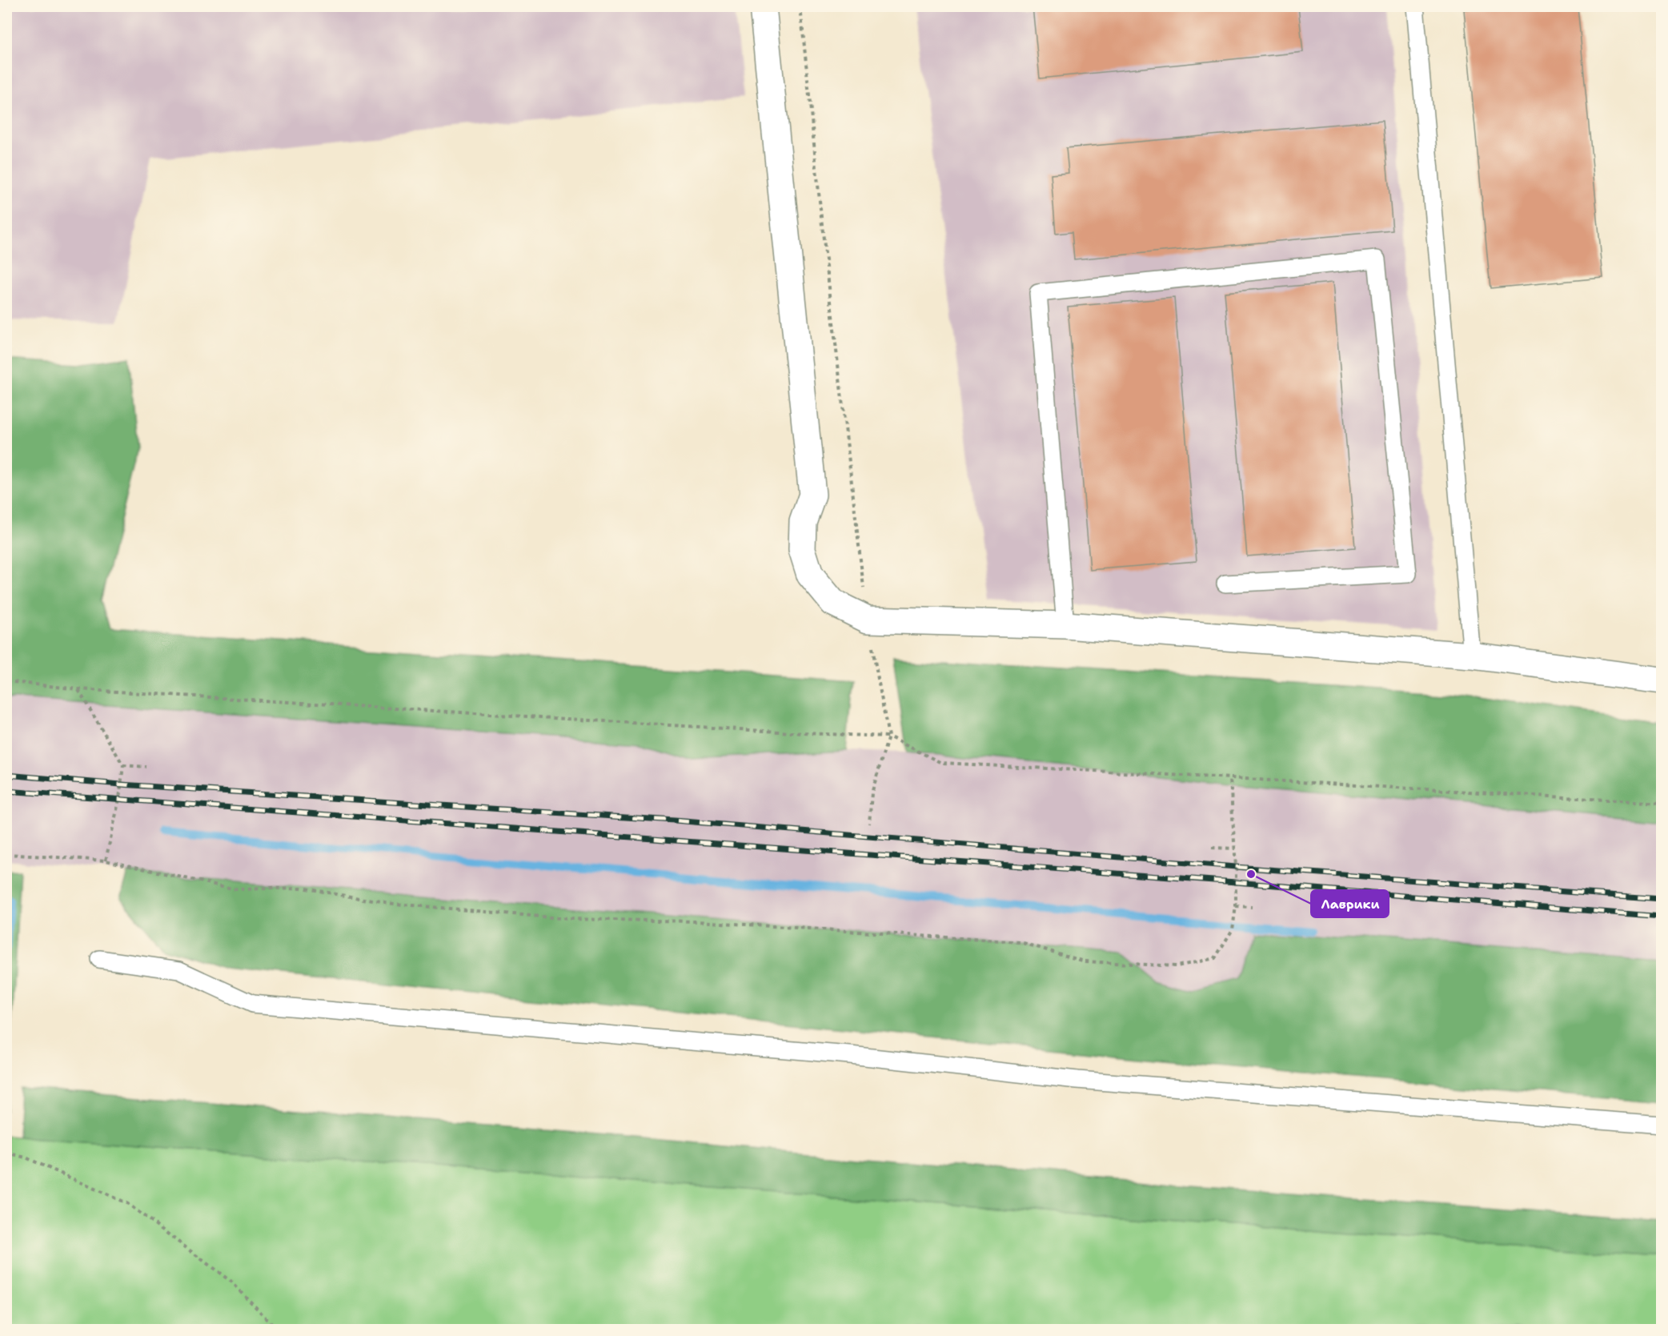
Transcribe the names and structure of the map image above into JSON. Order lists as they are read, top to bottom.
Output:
{
  "places": ["Лаврики"]
}
